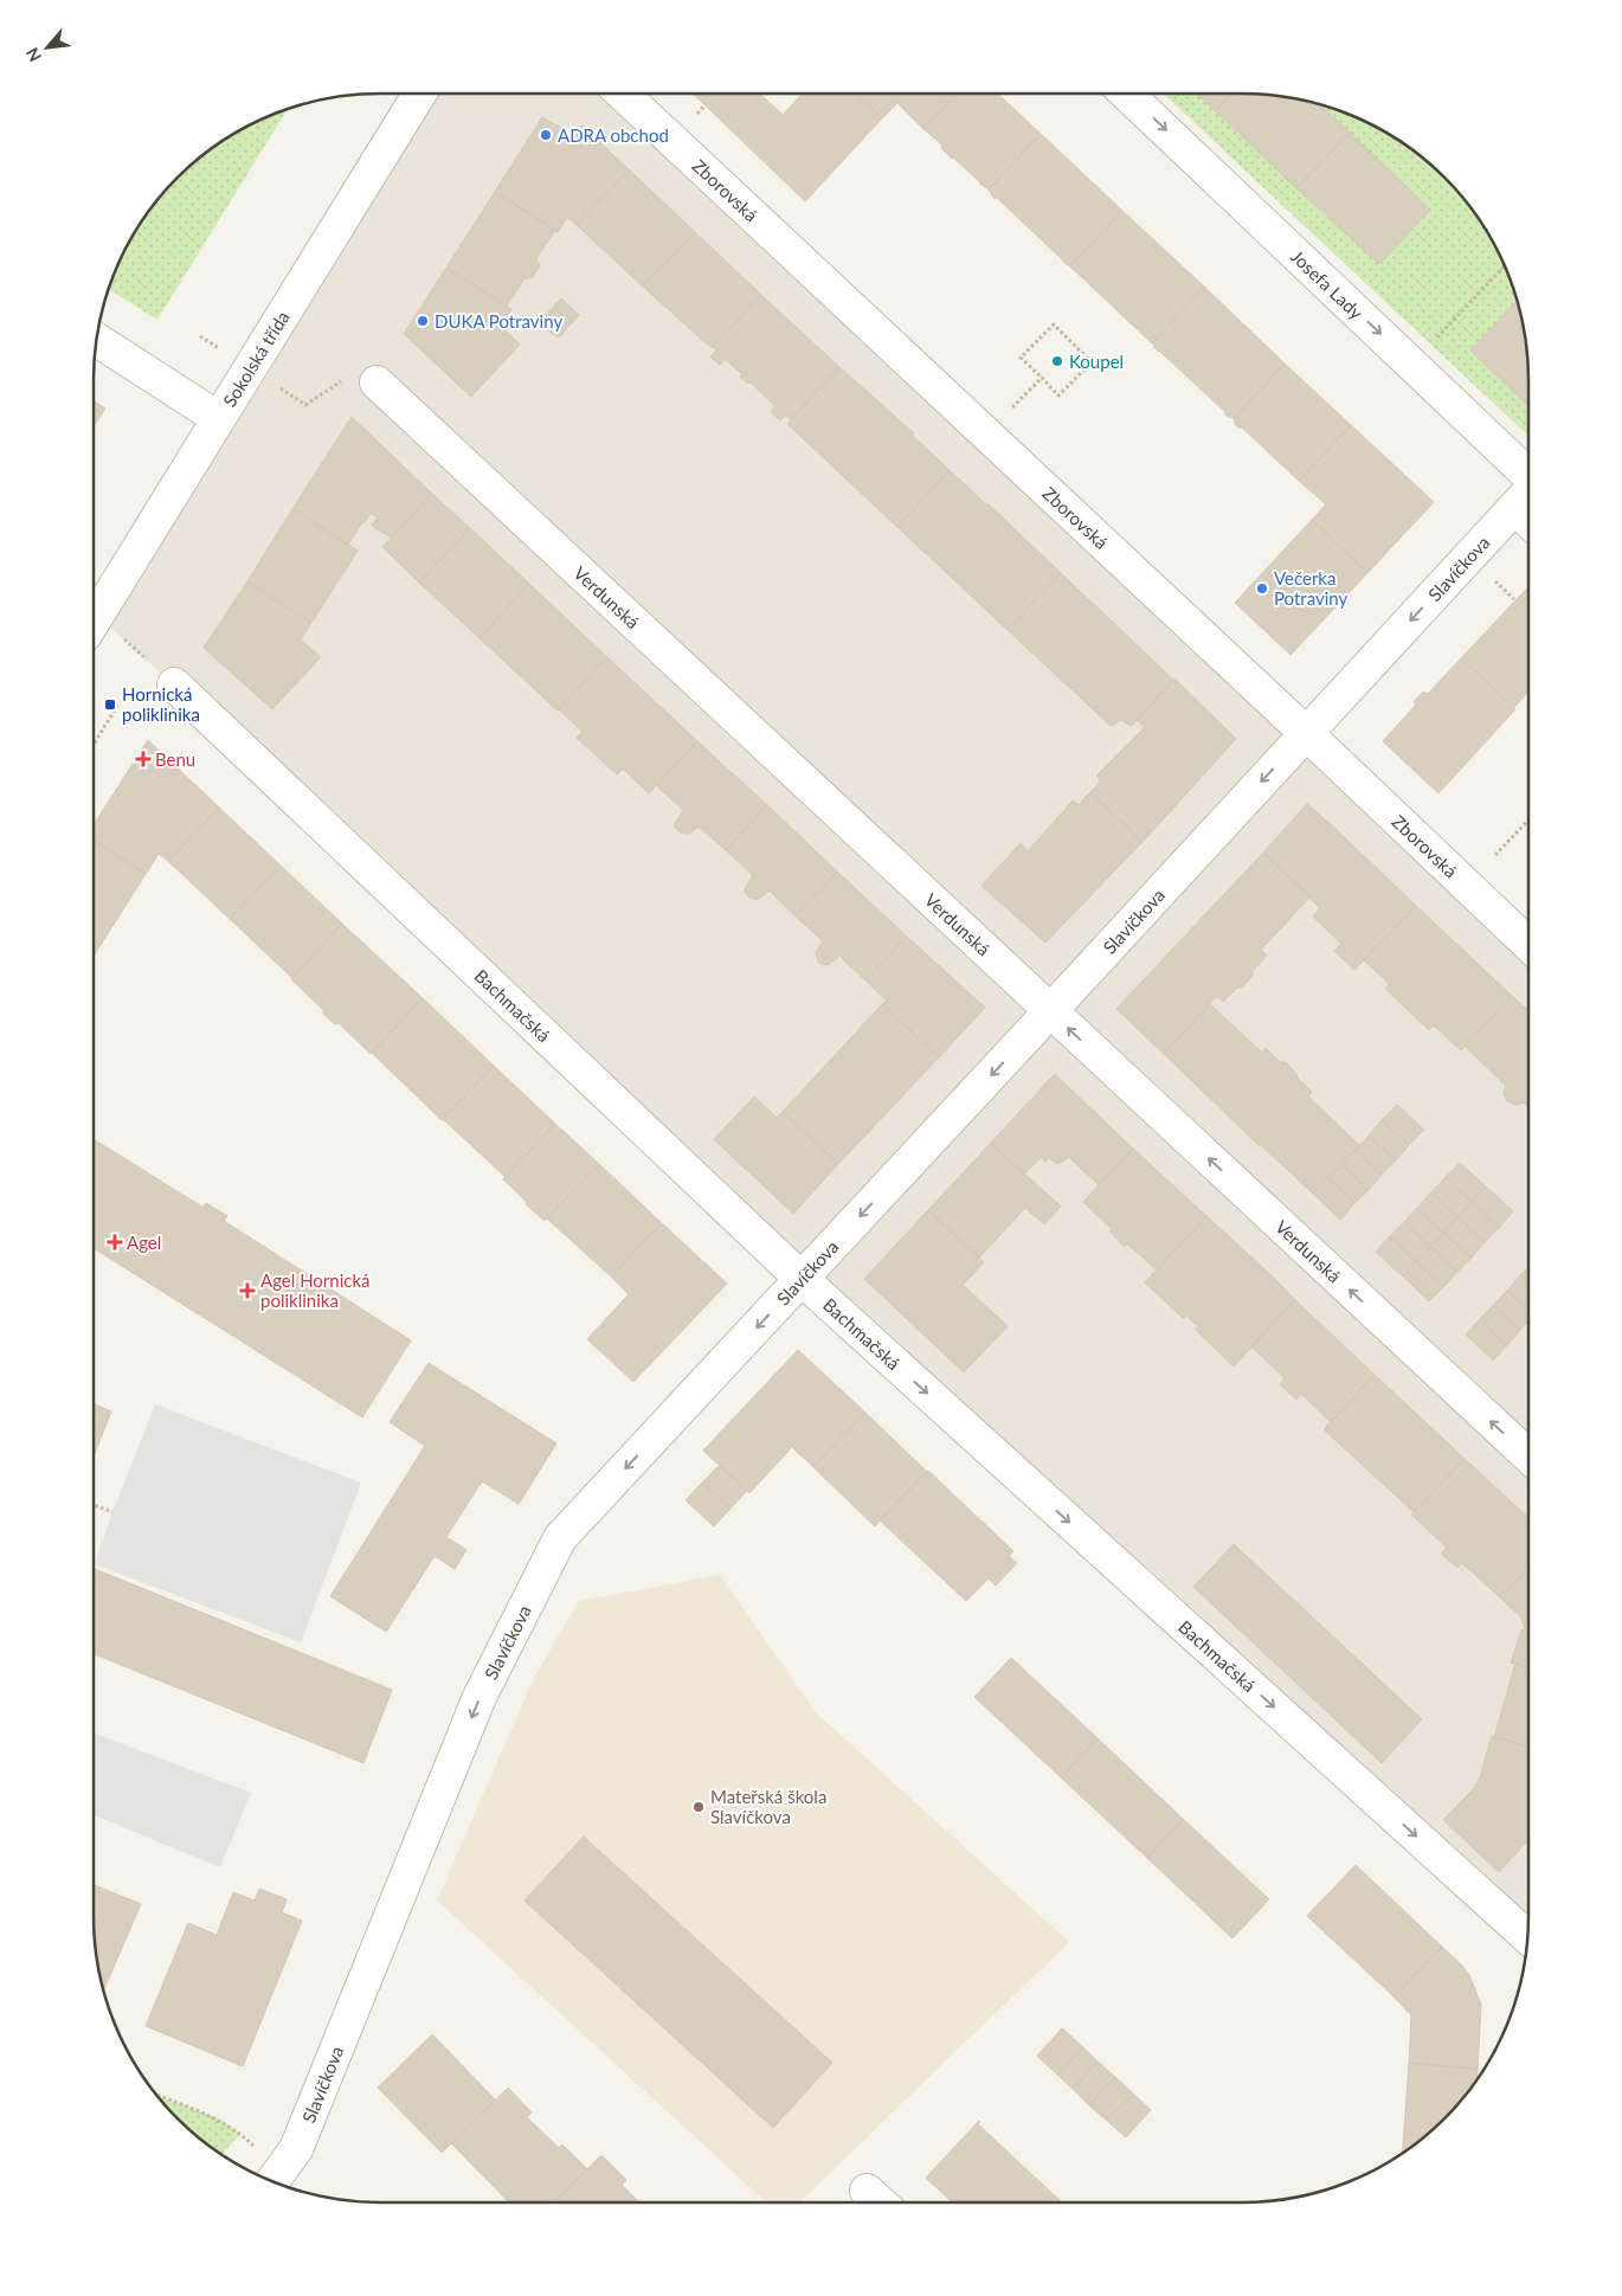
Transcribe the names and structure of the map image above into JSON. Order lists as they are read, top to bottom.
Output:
{
  "streets": {
    "street": [
      "Zborovská",
      "Josefa Lady",
      "Sokolská třída",
      "Slavíčkova",
      "Verdunská",
      "Bachmačská"
    ]
  },
  "crossings": [
    ["Zborovská", "Slavíčkova"],
    ["Slavíčkova", "Verdunská"],
    ["Slavíčkova", "Bachmačská"]
  ],
  "one_way": [
    "Josefa Lady",
    "Slavíčkova",
    "Verdunská",
    "Bachmačská"
  ],
  "places": {
    "other": [
      "ADRA obchod",
      "DUKA Potraviny",
      "Koupel",
      "Večerka Potraviny",
      "Mateřská škola Slavíčkova"
    ],
    "transit": ["Hornická poliklinika"],
    "health": ["Benu", "Agel", "Agel Hornická poliklinika"]
  },
  "north": "bottom left"
}
